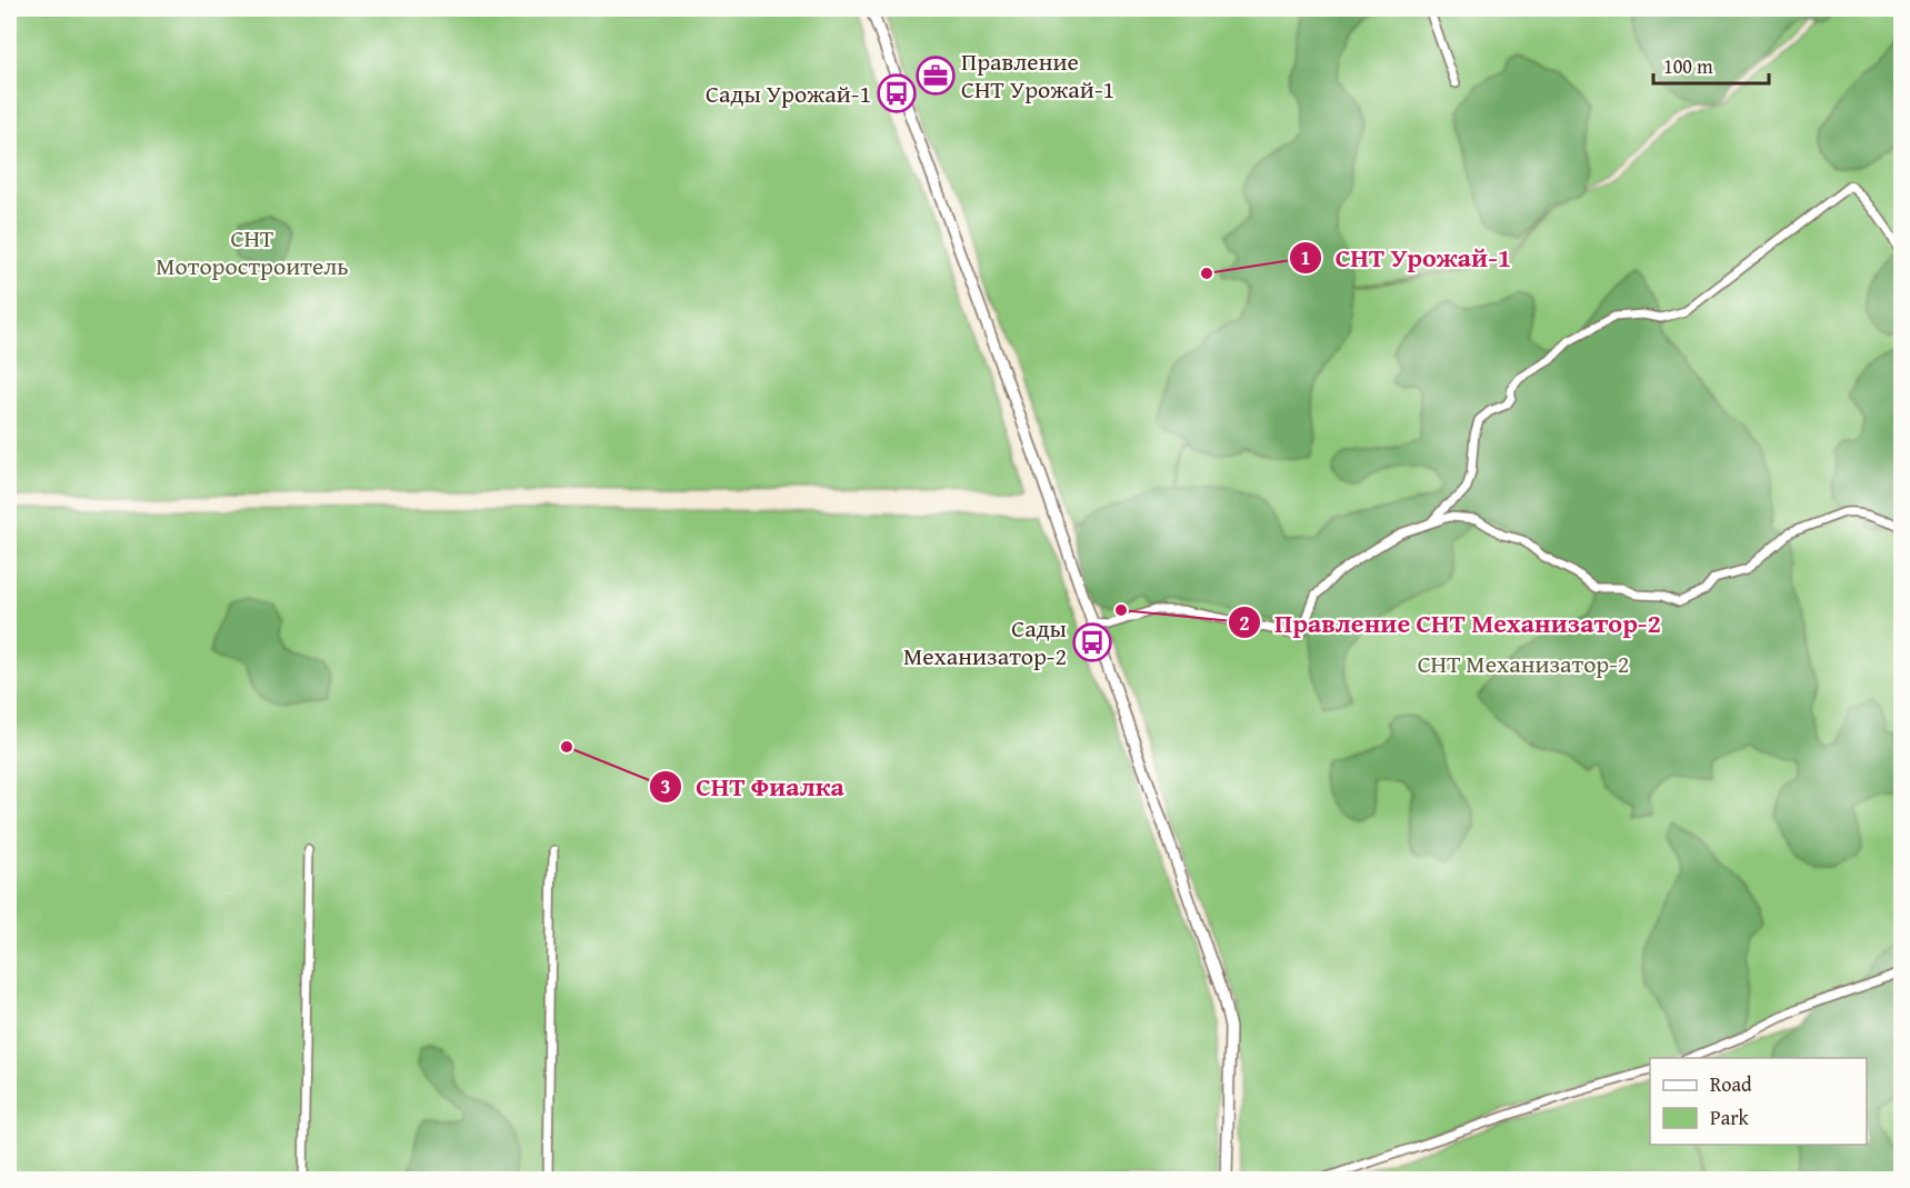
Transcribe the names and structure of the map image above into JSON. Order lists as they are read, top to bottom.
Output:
{
  "parks": ["СНТ Моторостроитель", "СНТ Механизатор-2"],
  "places": {
    "office": ["Правление СНТ Урожай-1"],
    "bus stop": ["Сады Урожай-1", "Сады Механизатор-2"],
    "other": ["СНТ Урожай-1", "Правление СНТ Механизатор-2", "СНТ Фиалка"]
  },
  "legend": ["Road", "Park"],
  "scale_bar": "100 m"
}
